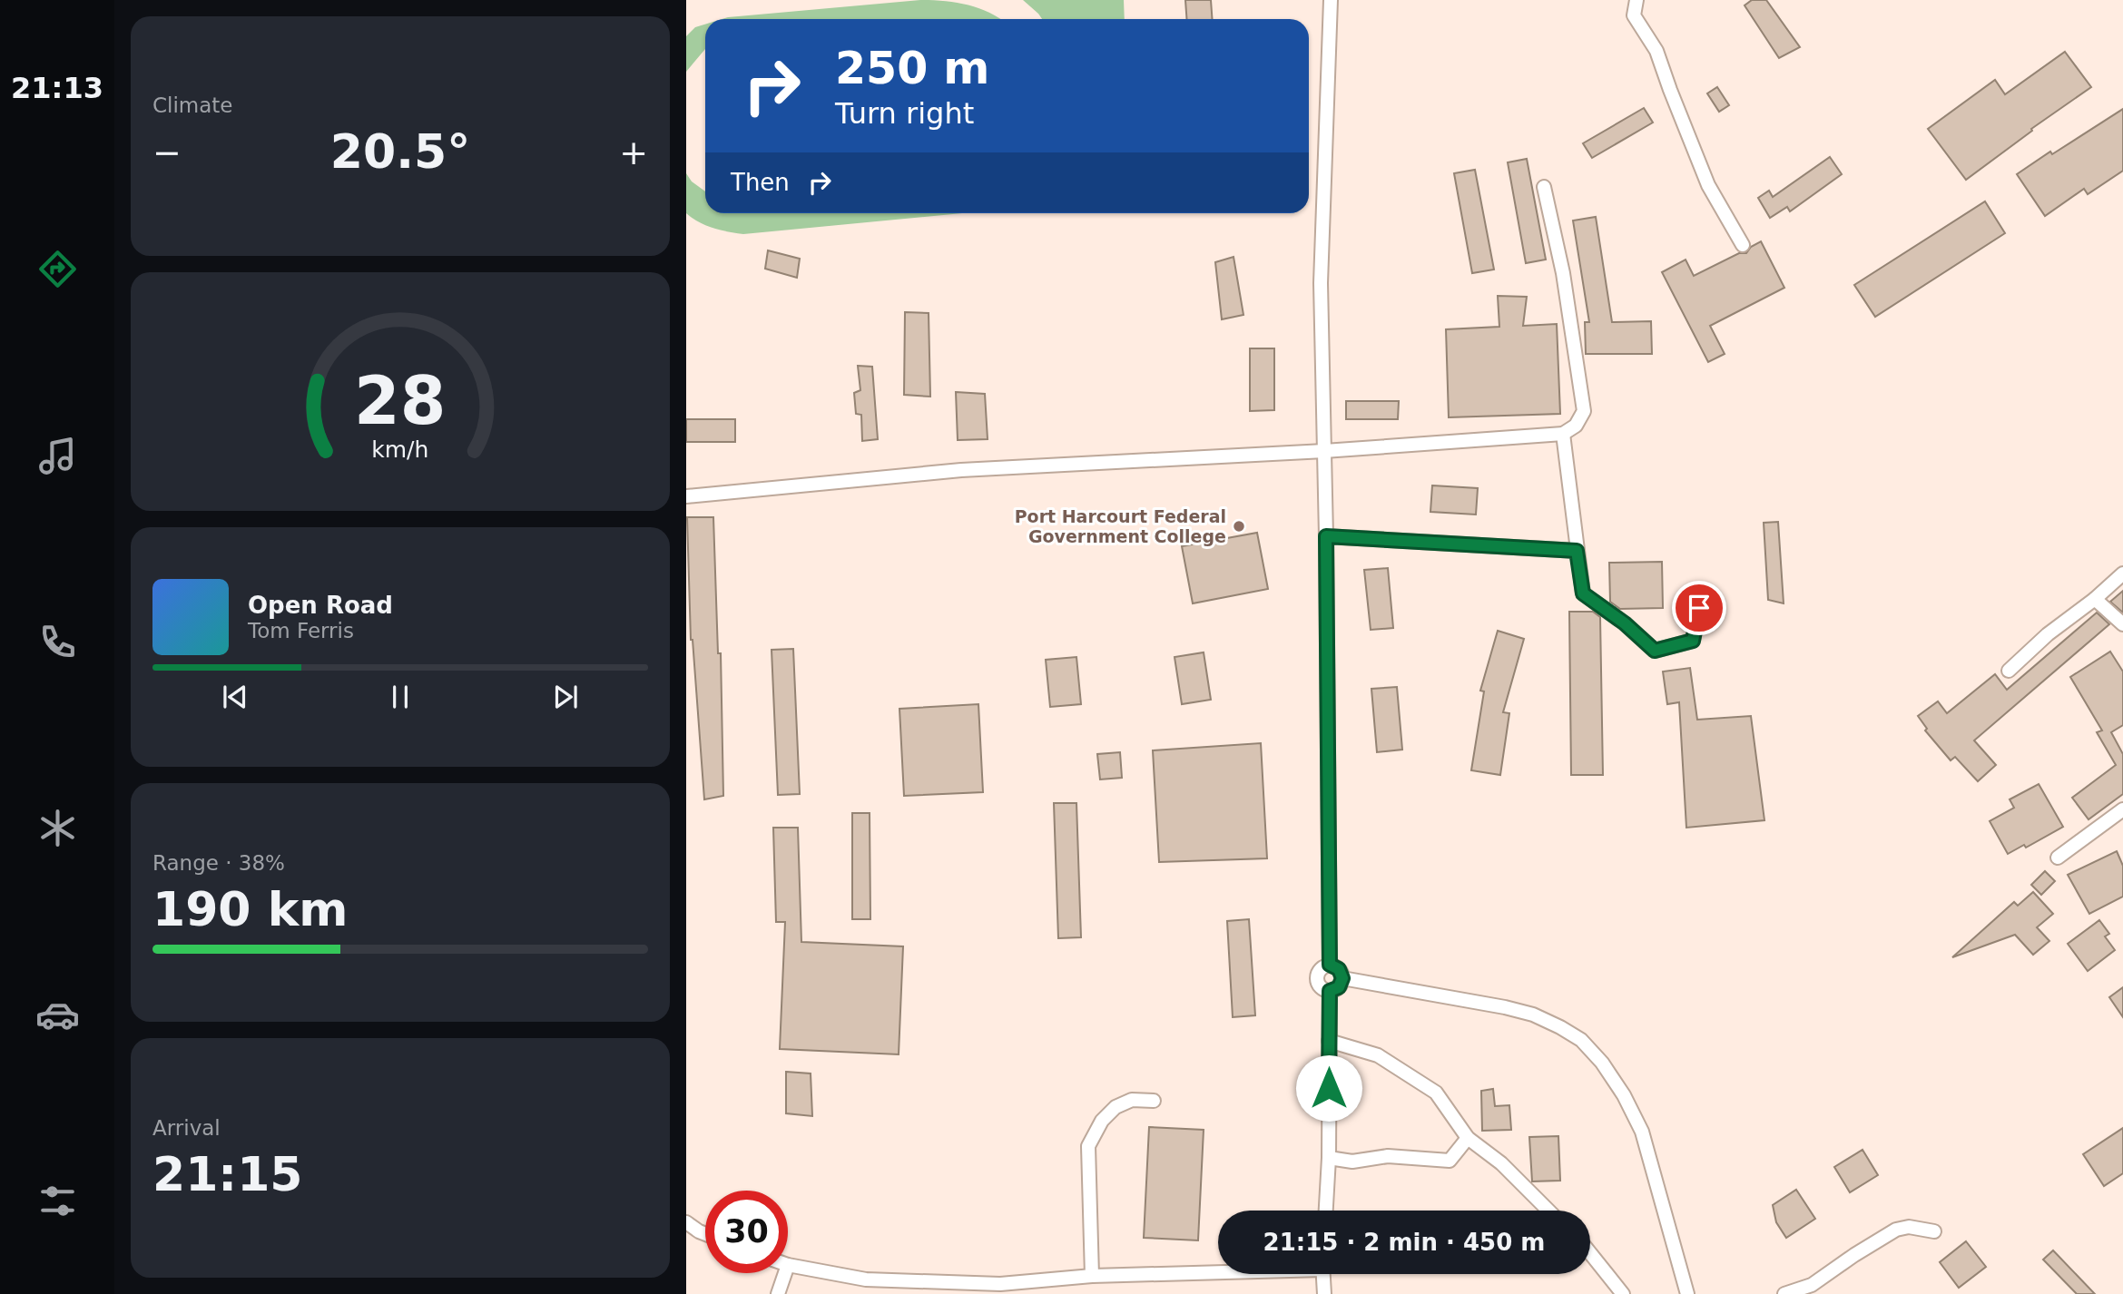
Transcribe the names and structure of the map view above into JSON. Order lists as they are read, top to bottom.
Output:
{
  "places": ["Port Harcourt Federal Government College"],
  "page": {
    "tabs": "21:13",
    "tile": [
      "Climate",
      ["Range · 38%", "190 km"],
      ["Arrival", "21:15"]
    ],
    "turn": ["250 m", "Turn right"],
    "heat": ["−", "20.5°", "+"],
    "then": "Then",
    "song": ["Open Road", "Tom Ferris"],
    "limit": "30",
    "trip": "21:15 · 2 min · 450 m",
    "gauge": ["28", "km/h"]
  }
}
